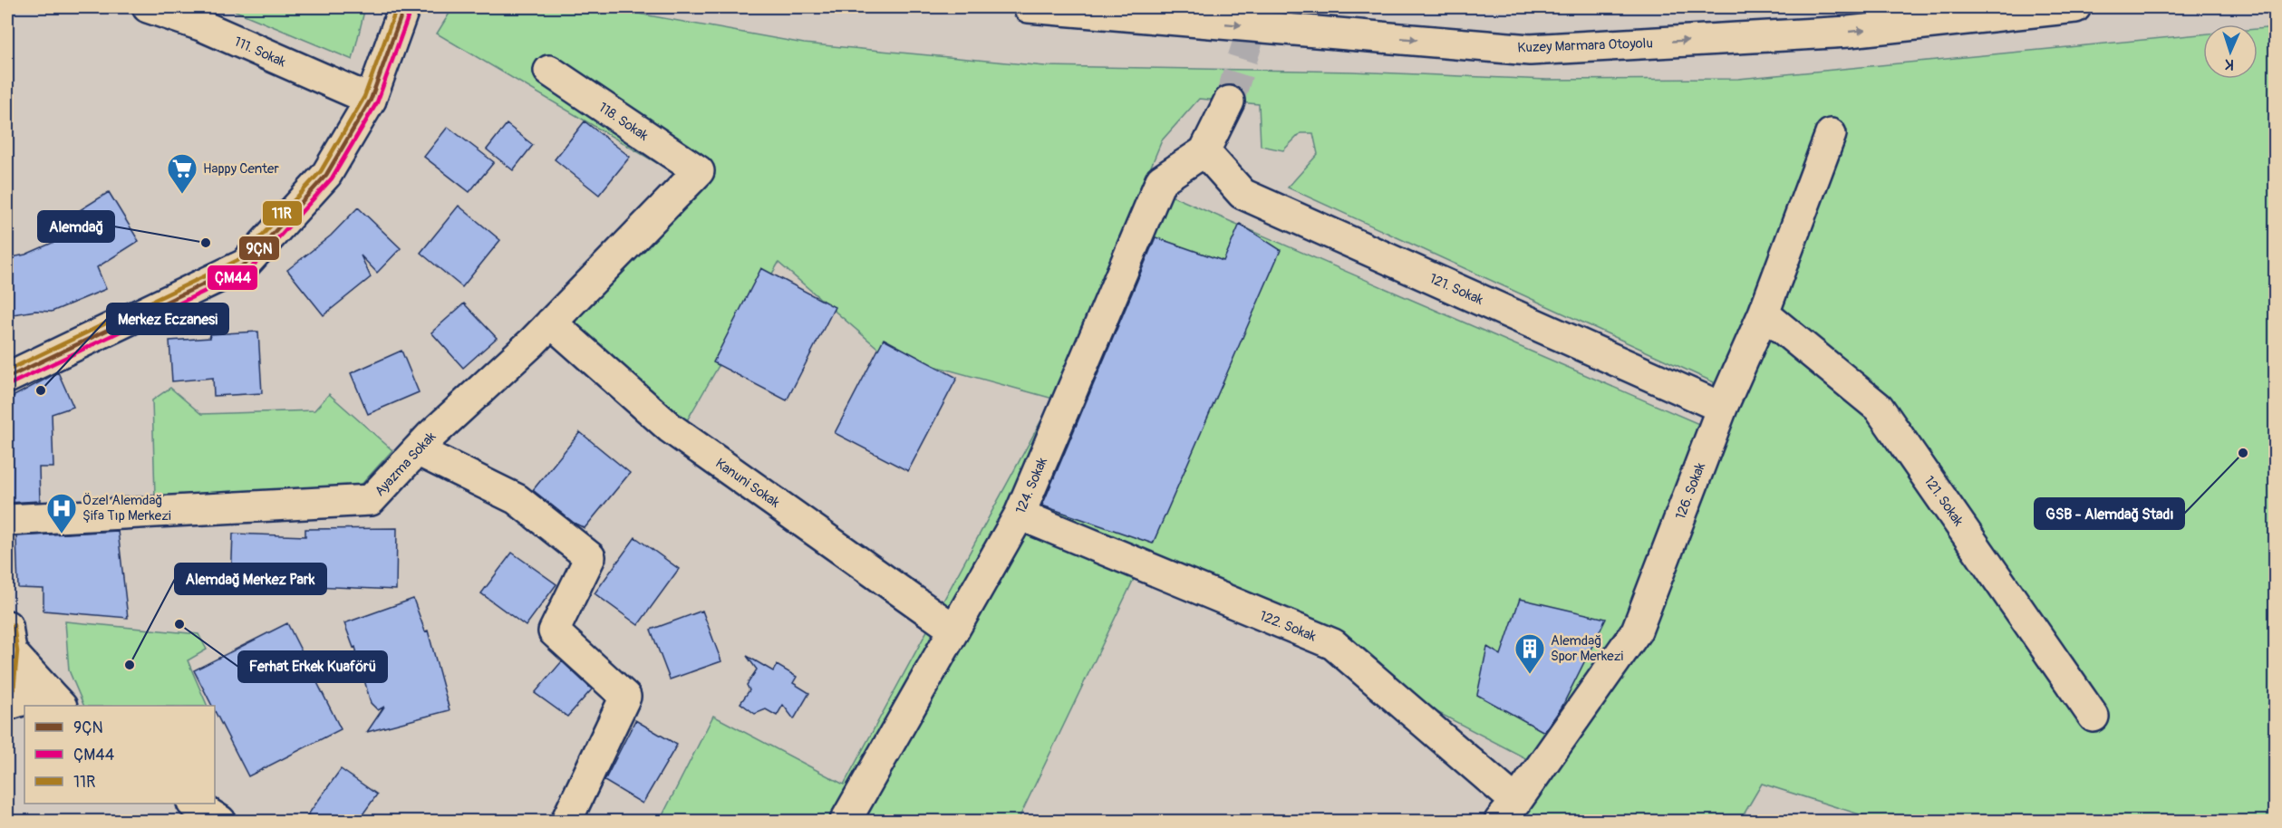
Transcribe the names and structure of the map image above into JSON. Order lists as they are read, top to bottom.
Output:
{
  "streets": {
    "main road": [
      "Kuzey Marmara Otoyolu",
      "111. Sokak",
      "118. Sokak",
      "121. Sokak",
      "Ayazma Sokak",
      "Kanuni Sokak",
      "124. Sokak",
      "126. Sokak",
      "122. Sokak"
    ]
  },
  "crossings": [
    ["118. Sokak", "Ayazma Sokak"],
    ["121. Sokak", "124. Sokak"],
    ["121. Sokak", "126. Sokak"],
    ["Ayazma Sokak", "Kanuni Sokak"],
    ["Kanuni Sokak", "124. Sokak"],
    ["124. Sokak", "122. Sokak"],
    ["126. Sokak", "122. Sokak"]
  ],
  "one_way": ["Kuzey Marmara Otoyolu"],
  "places": {
    "supermarket": ["Happy Center"],
    "other": [
      "Alemdağ",
      "Merkez Eczanesi",
      "GSB - Alemdağ Stadı",
      "Ferhat Erkek Kuaförü",
      "Alemdağ Merkez Park"
    ],
    "hospital": ["Özel Alemdağ Şifa Tıp Merkezi"],
    "building": ["Alemdağ Spor Merkezi"]
  },
  "lines": ["transit line 9ÇN", "transit line 11R", "transit line ÇM44"],
  "legend": ["9ÇN", "ÇM44", "11R"],
  "north": "bottom"
}
